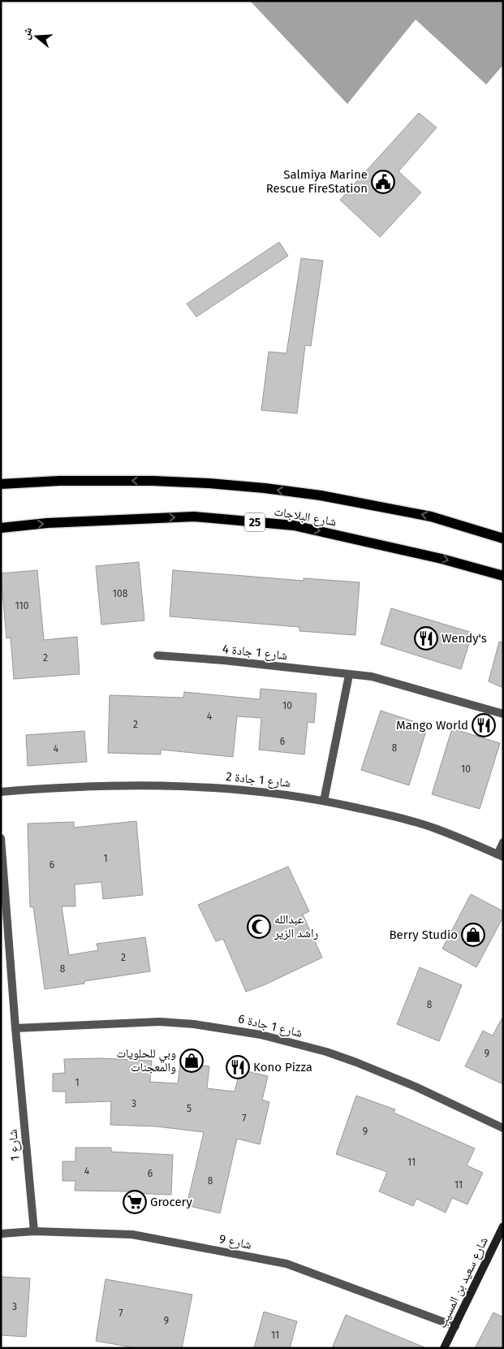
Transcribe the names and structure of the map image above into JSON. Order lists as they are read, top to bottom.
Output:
{
  "streets": {
    "main road": ["شارع البلاجات", "25"],
    "street": [
      "شارع 1 جادة 4",
      "شارع 1 جادة 2",
      "شارع 1 جادة 6",
      "شارع 1",
      "شارع 9",
      "شارع سعيد بن المسيب"
    ]
  },
  "crossings": [
    ["شارع 1 جادة 6", "شارع 1"],
    ["شارع 1", "شارع 9"],
    ["شارع 9", "شارع سعيد بن المسيب"]
  ],
  "places": {
    "public building": ["Salmiya Marine Rescue FireStation"],
    "restaurant": ["Wendy's", "Mango World", "Kono Pizza"],
    "mosque": ["عبدالله راشد الزير"],
    "shop": ["Berry Studio", "وبي للحلويات والمعجنات"],
    "supermarket": ["Grocery"]
  },
  "house_numbers": [
    "108",
    "110",
    "2",
    "10",
    "4",
    "2",
    "6",
    "8",
    "4",
    "10",
    "1",
    "6",
    "2",
    "8",
    "8",
    "9",
    "1",
    "3",
    "5",
    "7",
    "9",
    "11",
    "4",
    "6",
    "8",
    "11",
    "3",
    "7",
    "9",
    "11"
  ],
  "north": "left"
}
